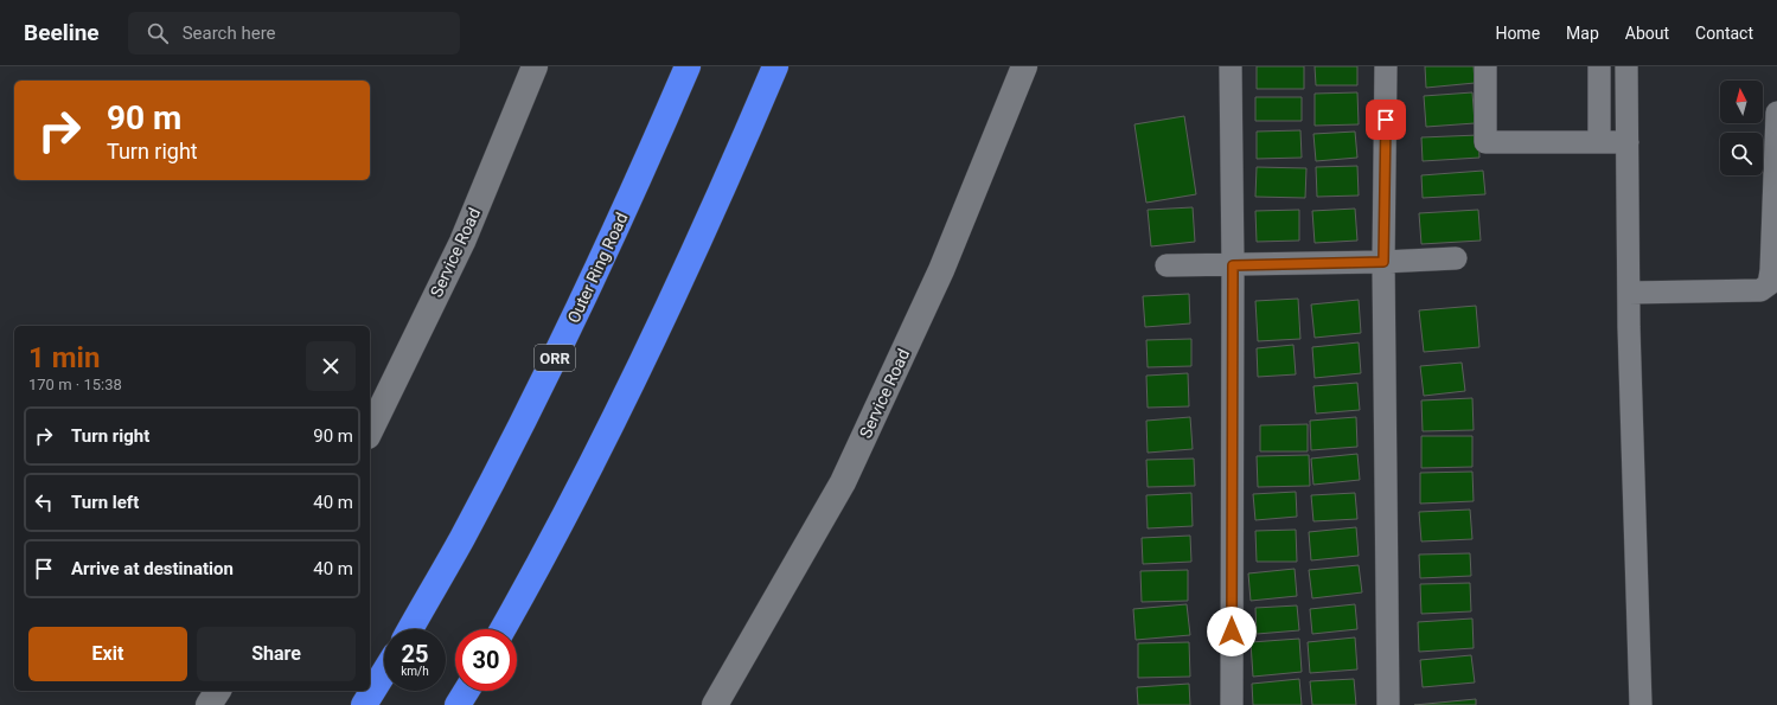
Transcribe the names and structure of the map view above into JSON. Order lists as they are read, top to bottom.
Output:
{
  "streets": {
    "highway": ["Outer Ring Road", "ORR"],
    "main road": ["Service Road"]
  },
  "north": "top",
  "page": {
    "header": "Beeline",
    "search": "Search here",
    "nav": [
      "Home",
      "Map",
      "About",
      "Contact"
    ],
    "turn": ["90 m", "Turn right"],
    "heading": ["1 min", "170 m · 15:38"],
    "list": [
      {
        "name": "Turn right",
        "value": "90 m"
      },
      {
        "name": "Turn left",
        "value": "40 m"
      },
      {
        "name": "Arrive at destination",
        "value": "40 m"
      }
    ],
    "buttons": ["Exit", "Share"],
    "speed": "25 km/h",
    "limit": "30"
  }
}
